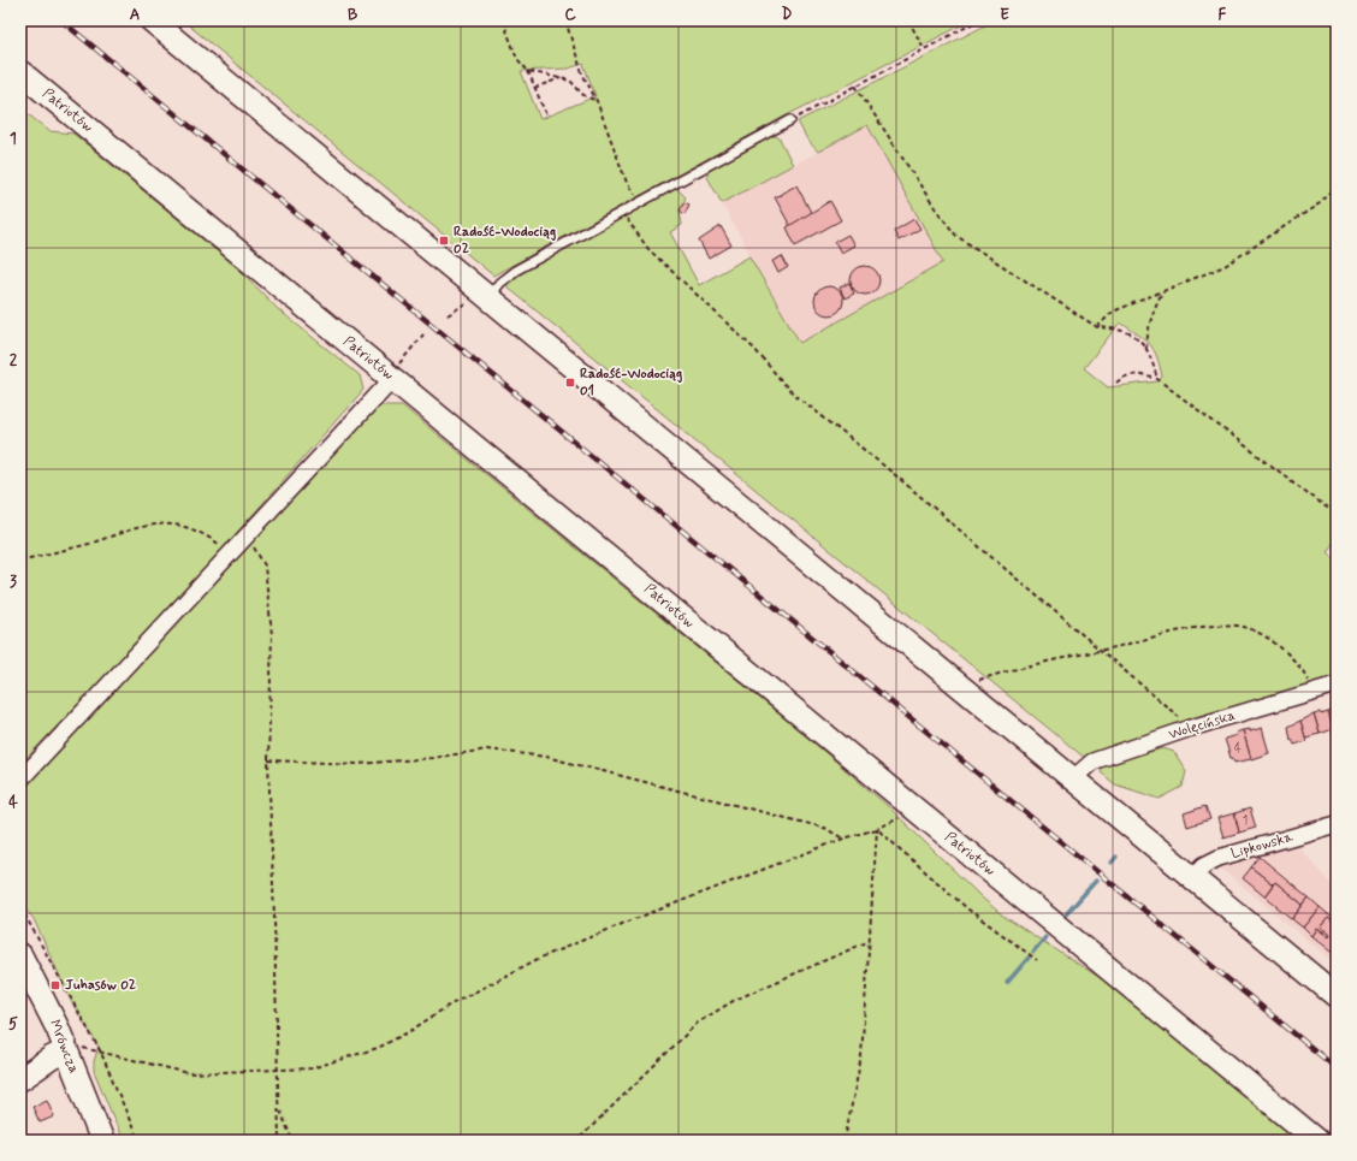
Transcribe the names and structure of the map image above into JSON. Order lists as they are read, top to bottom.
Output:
{
  "streets": {
    "main road": ["Patriotów", "Mrówcza"],
    "street": ["Wolęcińska", "Lipkowska"]
  },
  "places": {
    "transit": ["Radość-Wodociąg 02", "Radość-Wodociąg 01", "Juhasów 02"]
  },
  "house_numbers": ["4", "1"],
  "grid": {
    "columns": [
      "A",
      "B",
      "C",
      "D",
      "E",
      "F"
    ],
    "rows": [
      "1",
      "2",
      "3",
      "4",
      "5"
    ]
  }
}
